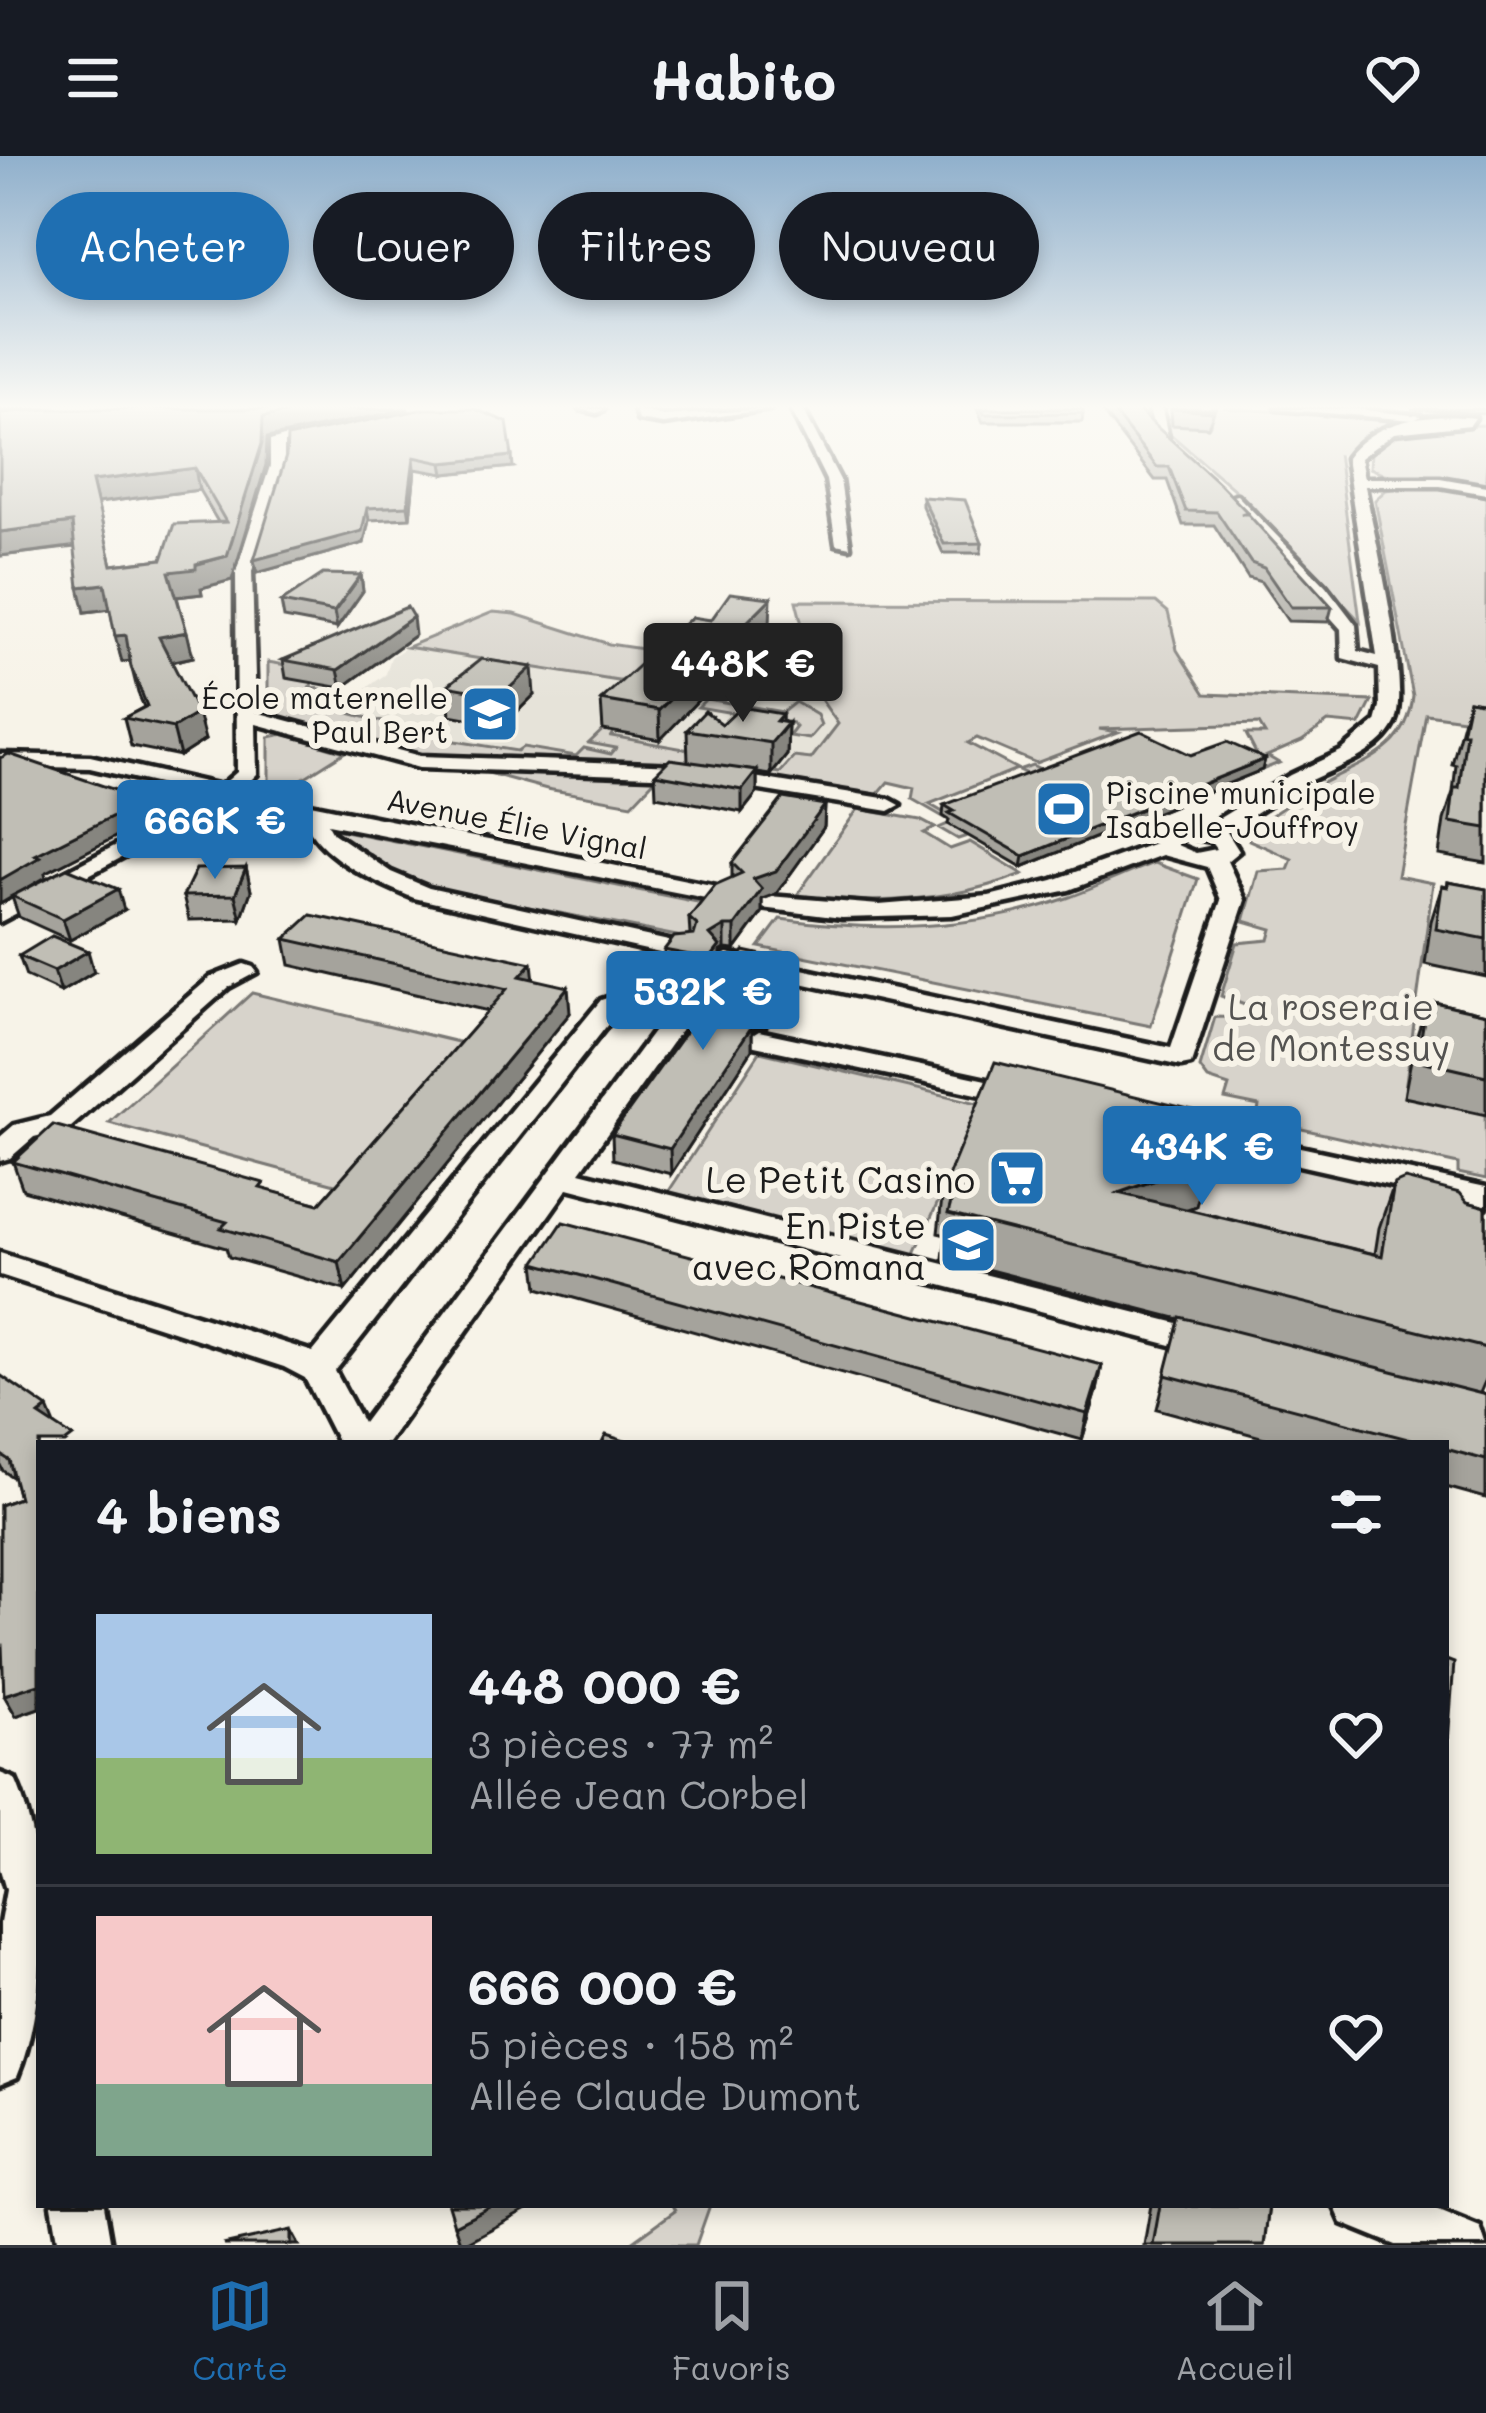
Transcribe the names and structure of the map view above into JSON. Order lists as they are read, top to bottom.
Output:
{
  "streets": {
    "street": ["Avenue Élie Vignal"]
  },
  "parks": ["La roseraie de Montessuy"],
  "places": {
    "school or university": ["École maternelle Paul Bert", "En Piste avec Romana"],
    "sports": ["Piscine municipale Isabelle-Jouffroy"],
    "supermarket": ["Le Petit Casino"]
  },
  "page": {
    "header": "Habito",
    "chip": [
      "Acheter",
      "Louer",
      "Filtres",
      "Nouveau"
    ],
    "price": [
      "448K €",
      "666K €",
      "532K €",
      "434K €"
    ],
    "heading": "4 biens",
    "list": [
      {
        "name": "448 000 €",
        "note": "3 pièces · 77 m² · Allée Jean Corbel"
      },
      {
        "name": "666 000 €",
        "note": "5 pièces · 158 m² · Allée Claude Dumont"
      }
    ],
    "tabs": ["Carte", "Favoris", "Accueil"]
  }
}
